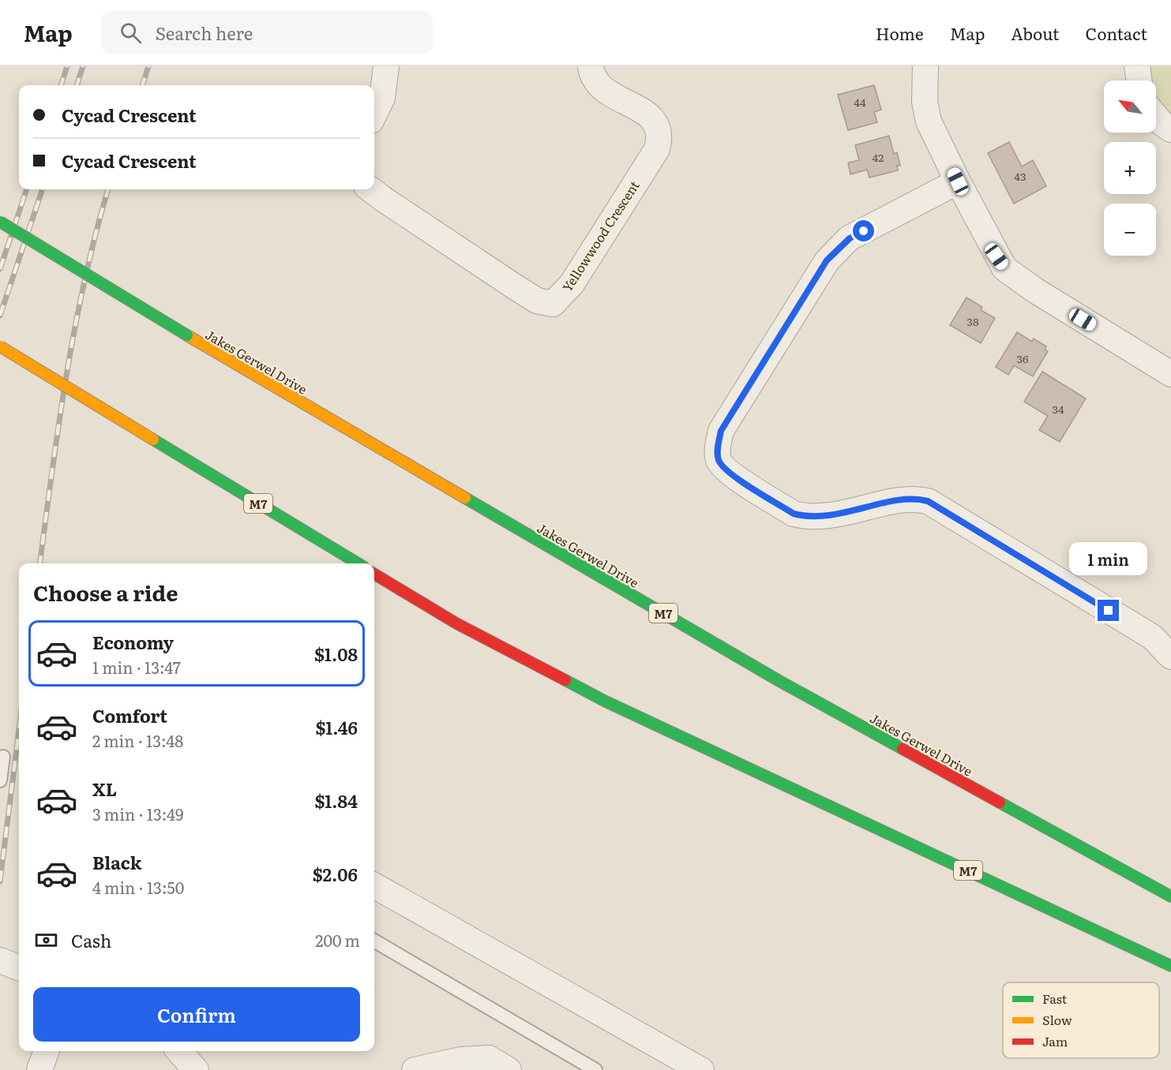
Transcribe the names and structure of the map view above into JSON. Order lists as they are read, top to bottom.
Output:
{
  "streets": {
    "highway": ["Jakes Gerwel Drive", "M7"],
    "street": ["Yellowwood Crescent"]
  },
  "house_numbers": [
    "44",
    "42",
    "43",
    "38",
    "36",
    "34"
  ],
  "legend": ["Fast", "Slow", "Jam"],
  "north": "top left",
  "page": {
    "header": "Map",
    "search": "Search here",
    "nav": [
      "Home",
      "Map",
      "About",
      "Contact"
    ],
    "map_buttons": ["+", "−"],
    "banner": ["Cycad Crescent", "Cycad Crescent"],
    "bubble": "1 min",
    "heading": "Choose a ride",
    "list": [
      {
        "name": "Economy",
        "note": "1 min · 13:47",
        "value": "$1.08"
      },
      {
        "name": "Comfort",
        "note": "2 min · 13:48",
        "value": "$1.46"
      },
      {
        "name": "XL",
        "note": "3 min · 13:49",
        "value": "$1.84"
      },
      {
        "name": "Black",
        "note": "4 min · 13:50",
        "value": "$2.06"
      }
    ],
    "pay": ["Cash", "200 m"],
    "buttons": "Confirm"
  }
}
